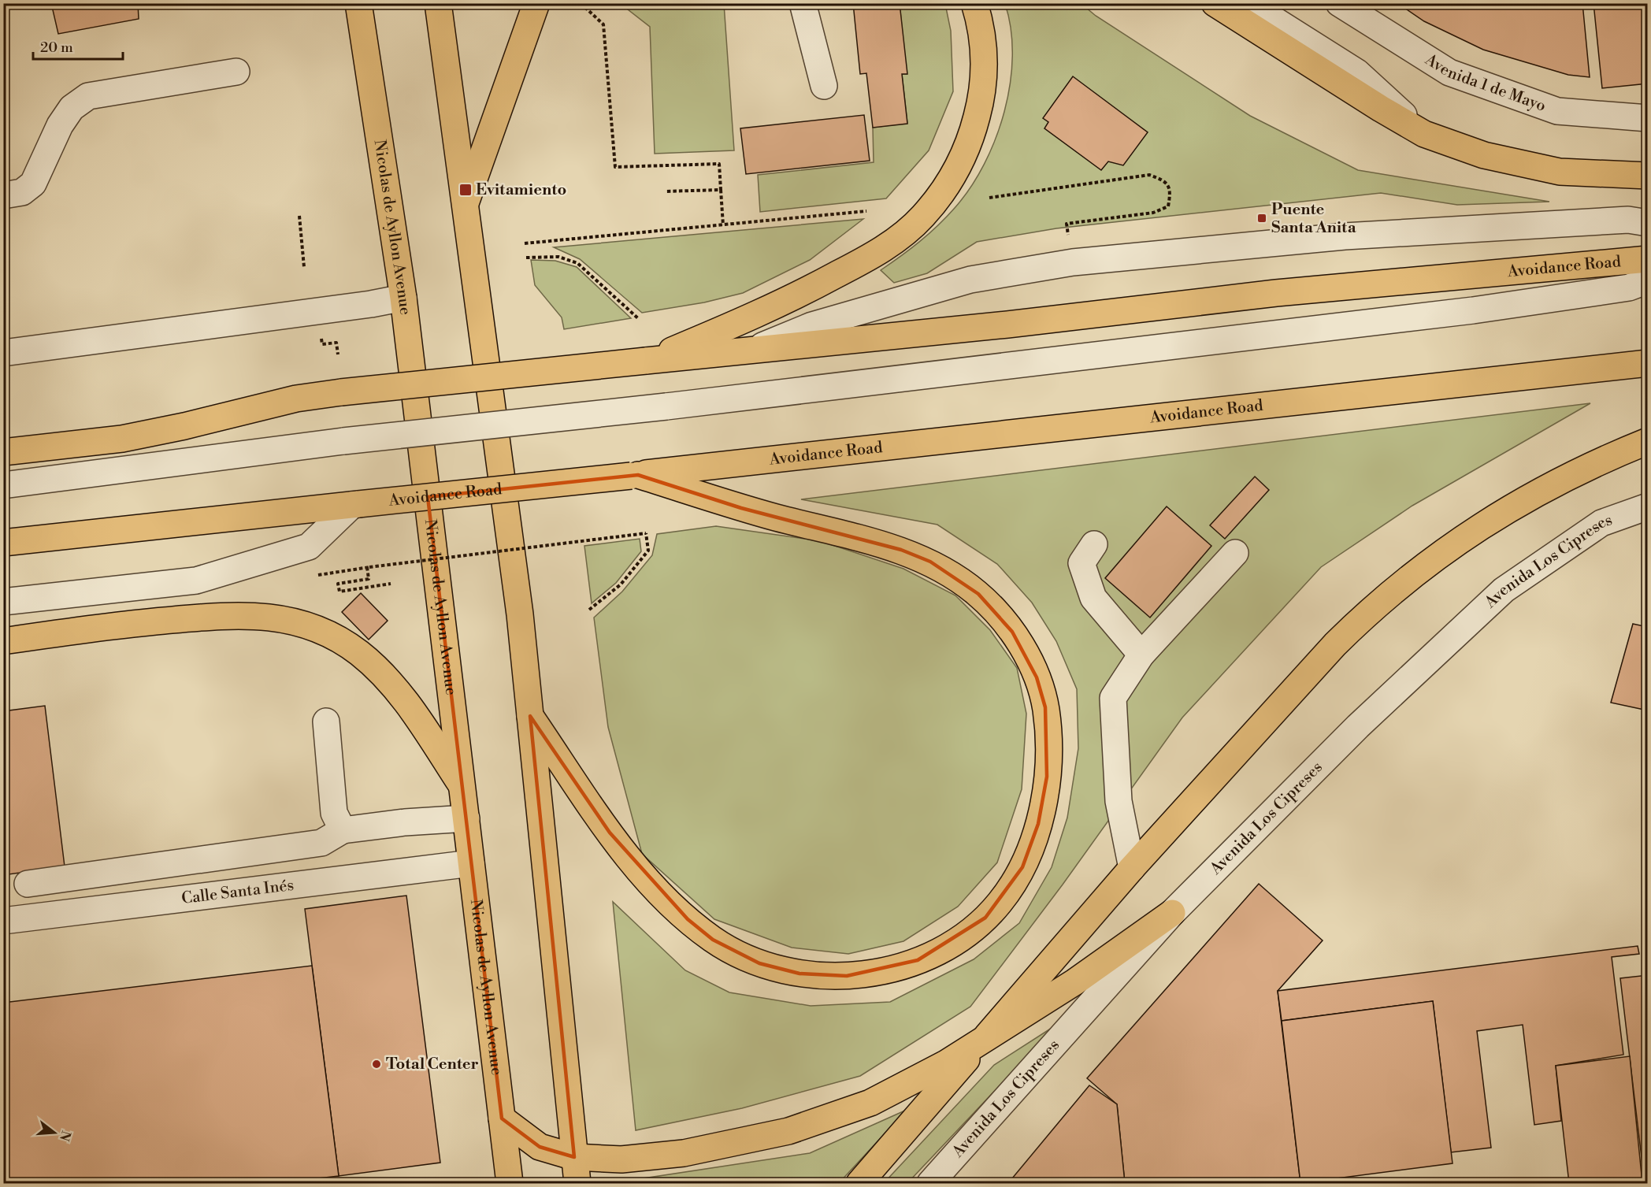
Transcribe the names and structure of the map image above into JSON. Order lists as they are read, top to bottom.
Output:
{
  "streets": {
    "main road": ["Nicolas de Ayllon Avenue", "Avoidance Road"],
    "street": ["Avenida 1 de Mayo", "Avenida Los Cipreses", "Calle Santa Inés"]
  },
  "crossings": [
    ["Nicolas de Ayllon Avenue", "Calle Santa Inés"]
  ],
  "places": {
    "transit": ["Evitamiento", "Puente Santa Anita"],
    "other": ["Total Center"]
  },
  "scale_bar": "20 m",
  "north": "right"
}
